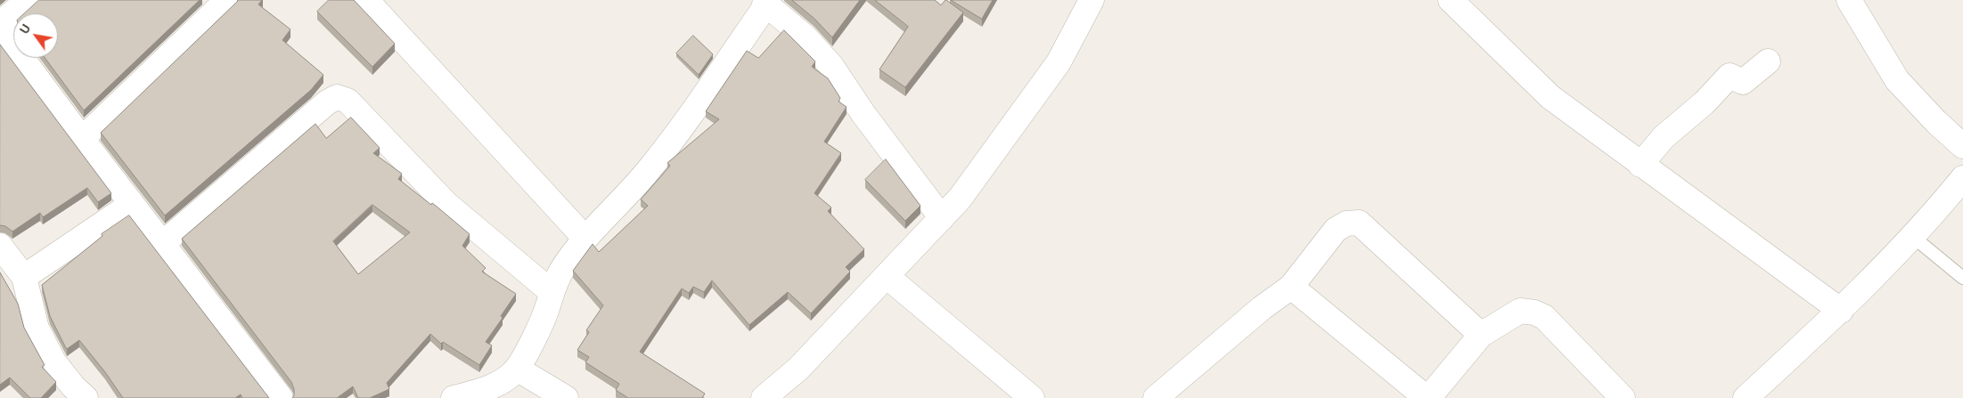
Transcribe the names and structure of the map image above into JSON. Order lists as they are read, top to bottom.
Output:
{
  "north": "top left"
}
